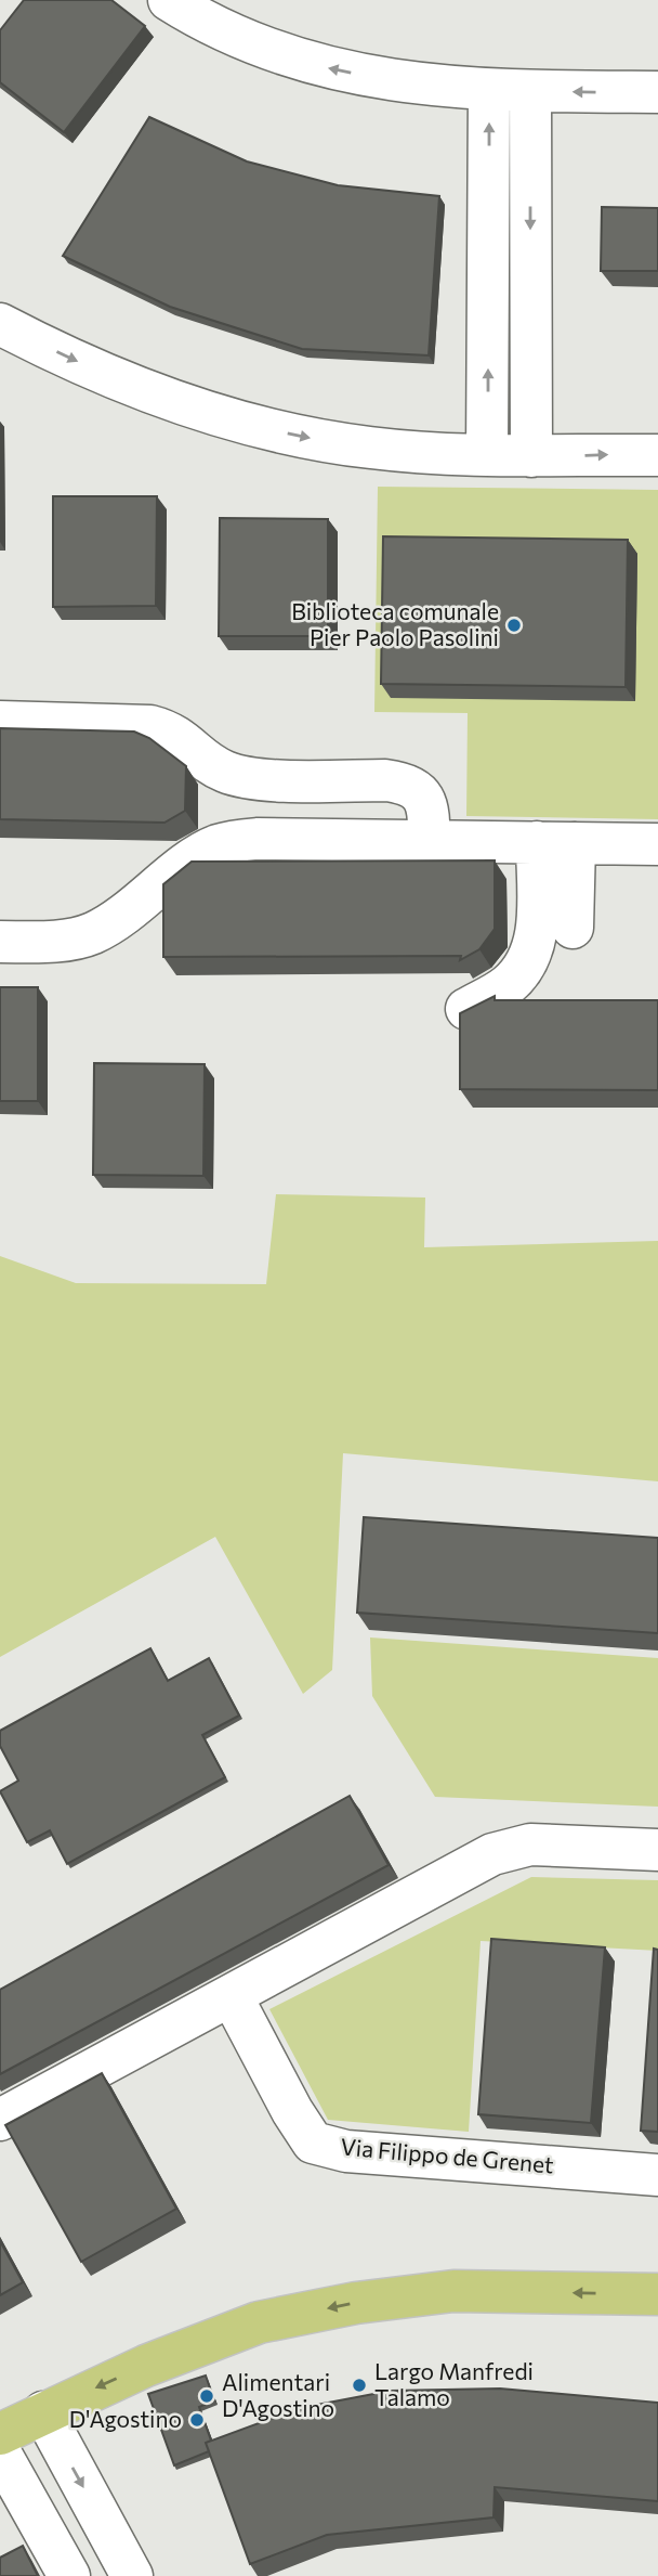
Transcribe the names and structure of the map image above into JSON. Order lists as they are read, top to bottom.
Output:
{
  "streets": {
    "street": ["Via Filippo de Grenet"]
  },
  "places": [
    "Biblioteca comunale Pier Paolo Pasolini",
    "Largo Manfredi Talamo",
    "Alimentari D'Agostino",
    "D'Agostino"
  ]
}
